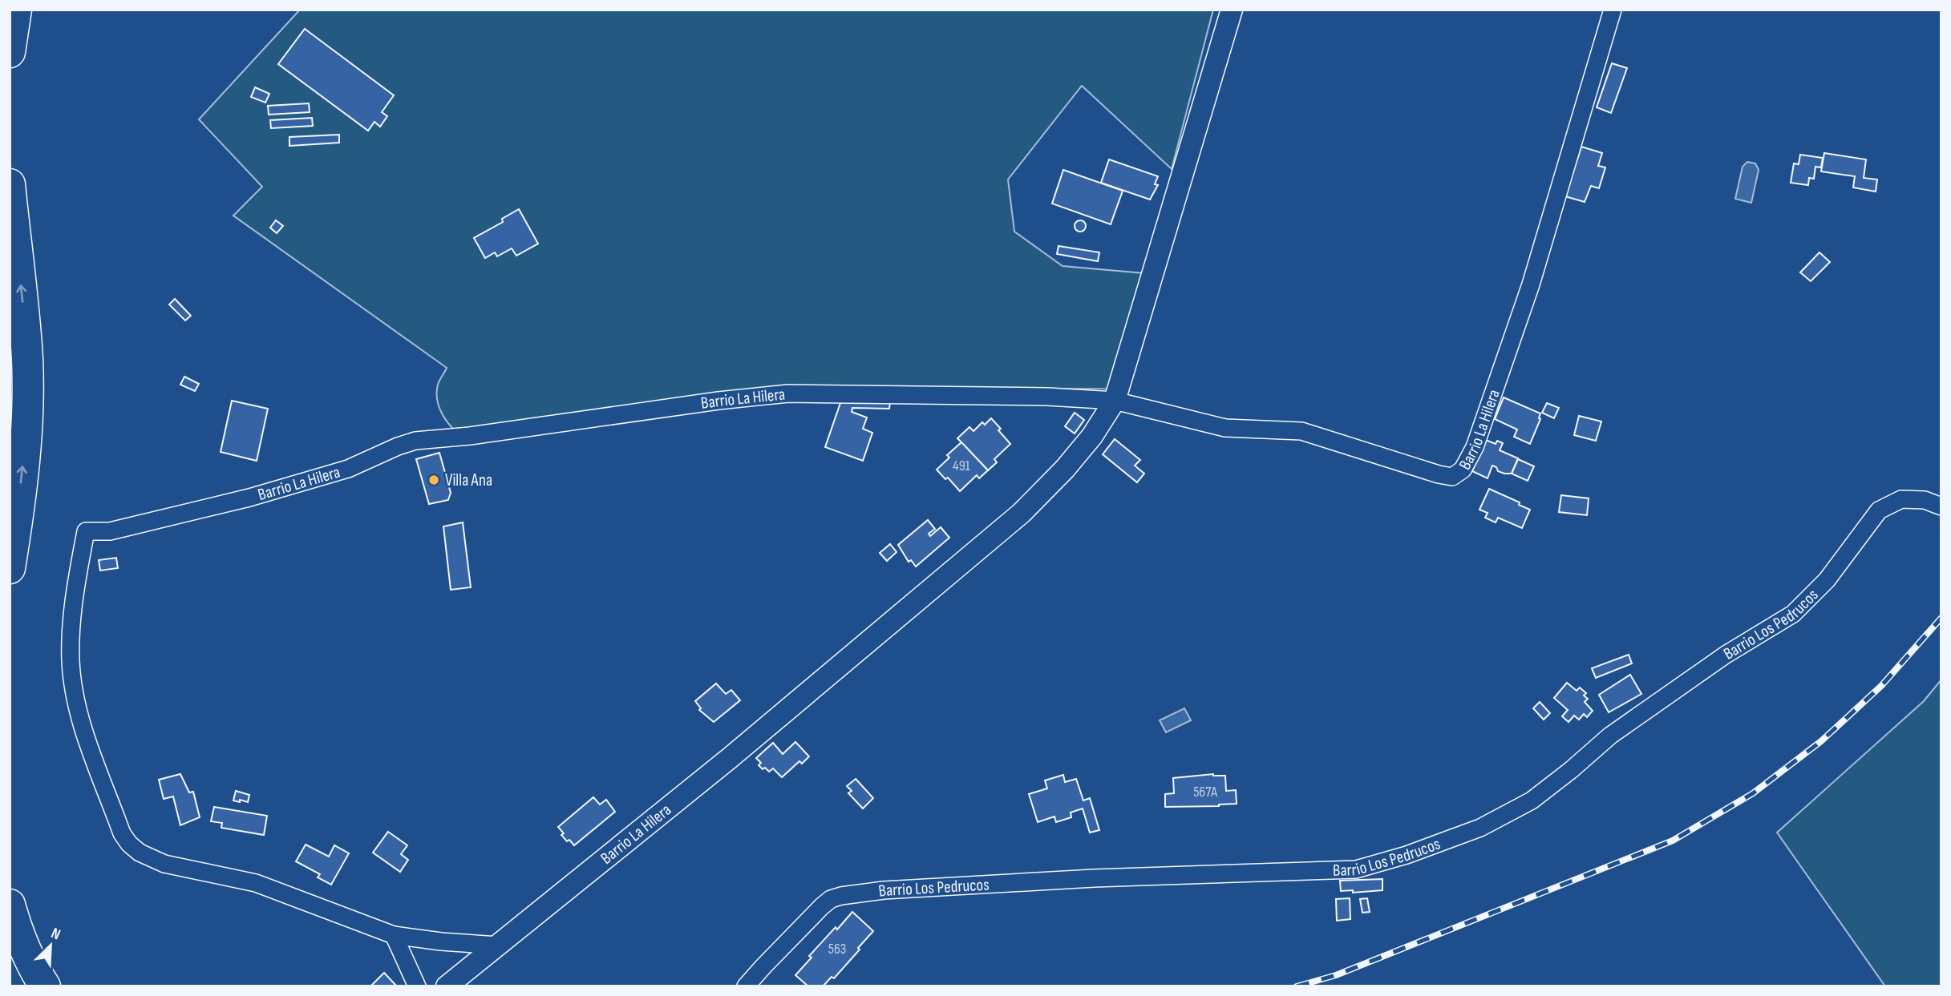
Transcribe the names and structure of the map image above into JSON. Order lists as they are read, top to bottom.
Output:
{
  "streets": {
    "street": ["Barrio La Hilera", "Barrio Los Pedrucos"]
  },
  "places": ["Villa Ana"],
  "house_numbers": ["491", "567A", "563"],
  "north": "top right"
}
